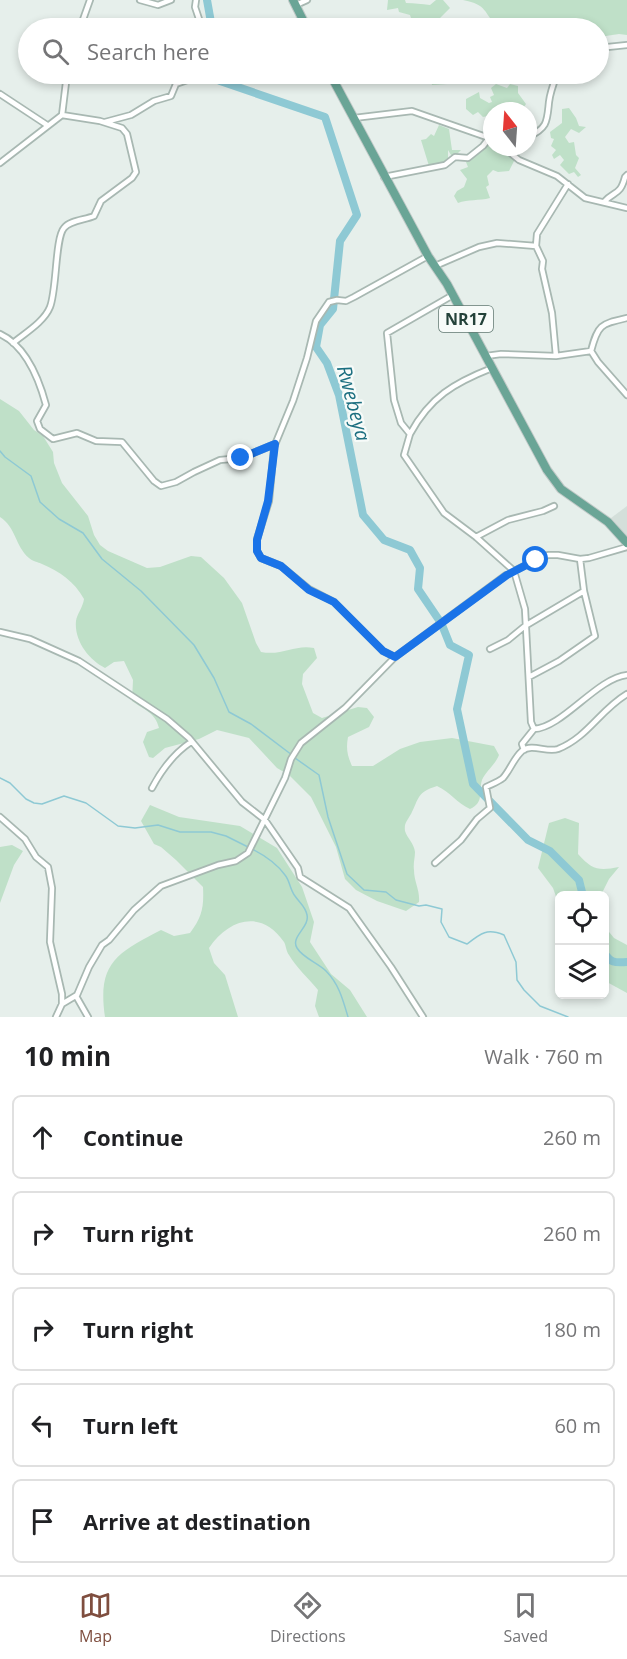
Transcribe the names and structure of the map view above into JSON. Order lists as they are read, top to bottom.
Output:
{
  "streets": {
    "main road": ["NR17"]
  },
  "water": ["Rwebeya"],
  "north": "top",
  "page": {
    "search": "Search here",
    "heading": ["10 min", "Walk · 760 m"],
    "list": [
      ["Continue", "260 m"],
      ["Turn right", "260 m"],
      ["Turn right", "180 m"],
      ["Turn left", "60 m"],
      "Arrive at destination"
    ],
    "nav": ["Map", "Directions", "Saved"]
  }
}
